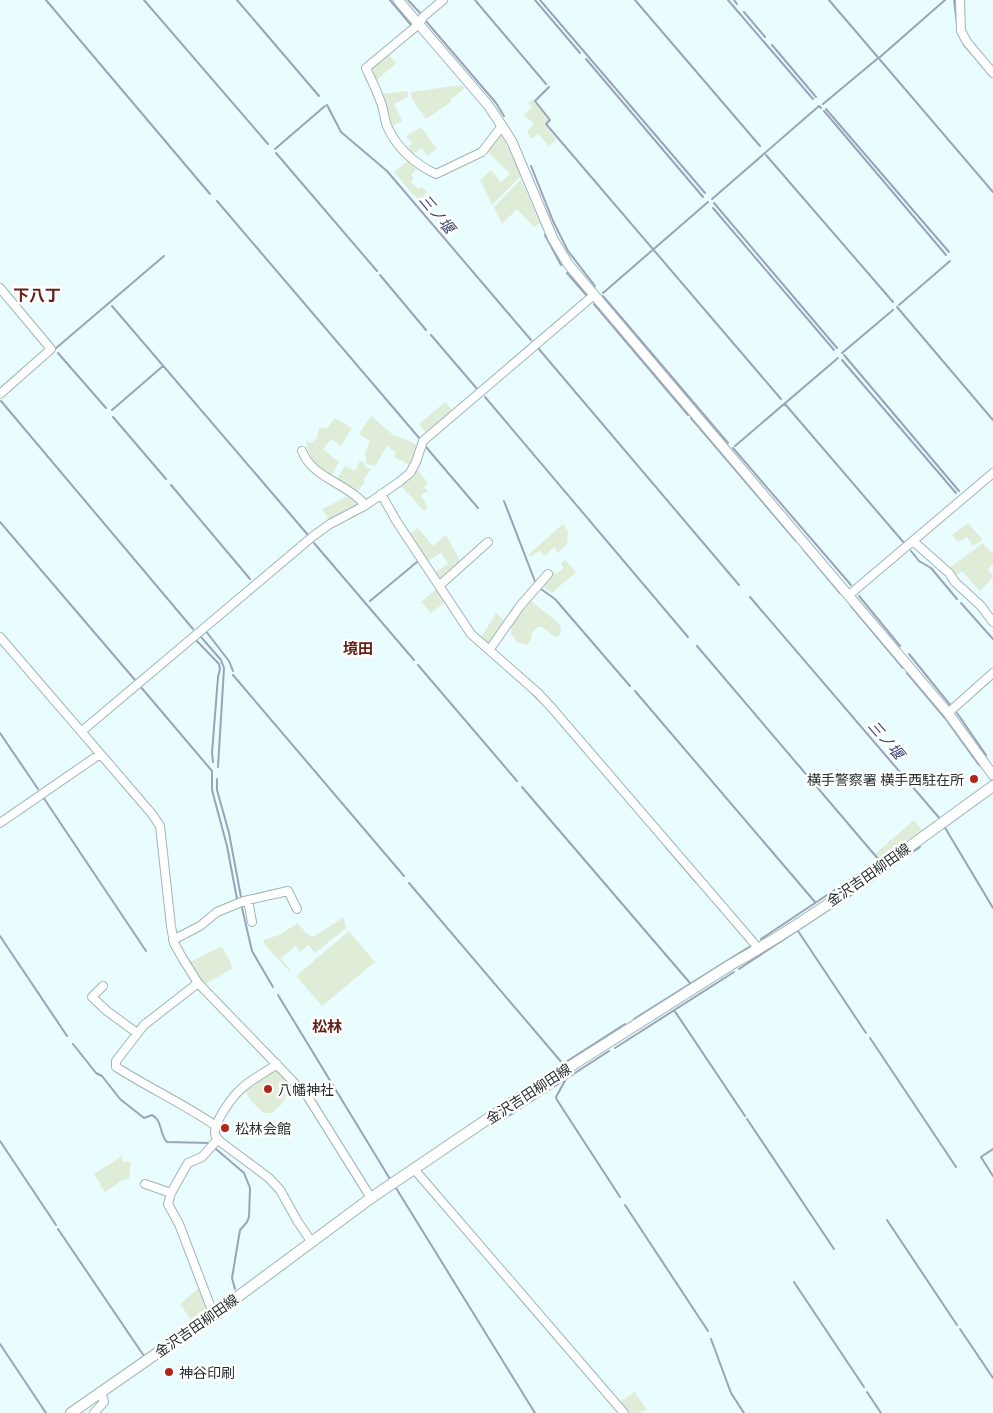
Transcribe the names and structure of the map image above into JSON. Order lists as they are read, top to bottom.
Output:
{
  "streets": {
    "main road": ["金沢吉田柳田線"]
  },
  "districts": ["下八丁", "境田", "松林"],
  "water": ["三ノ堰"],
  "places": [
    "横手警察署 横手西駐在所",
    "八幡神社",
    "松林会館",
    "神谷印刷"
  ]
}
